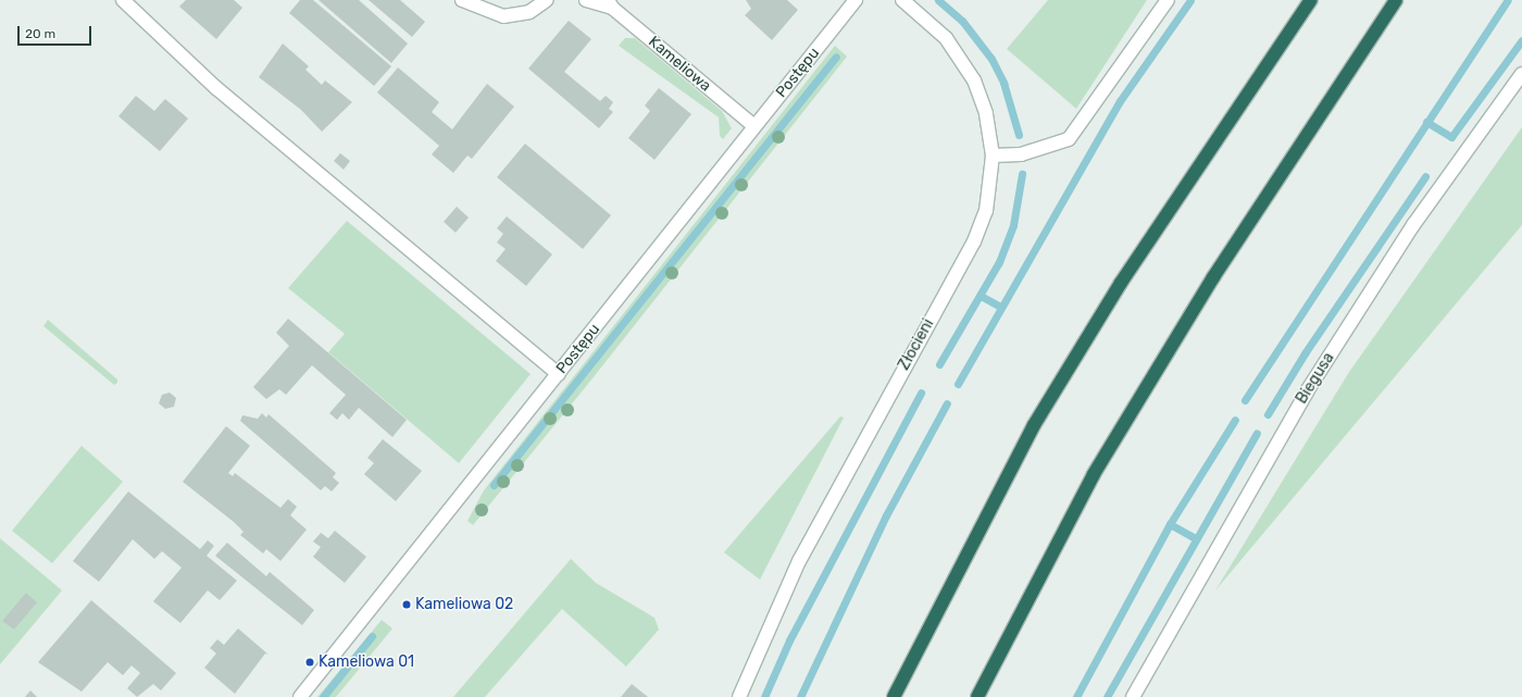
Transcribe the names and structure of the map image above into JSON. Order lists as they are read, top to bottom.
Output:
{
  "streets": {
    "street": [
      "Kameliowa",
      "Postępu",
      "Złocieni",
      "Biegusa"
    ]
  },
  "crossings": [
    ["Kameliowa", "Postępu"]
  ],
  "places": ["Kameliowa 02", "Kameliowa 01"],
  "scale_bar": "20 m"
}
